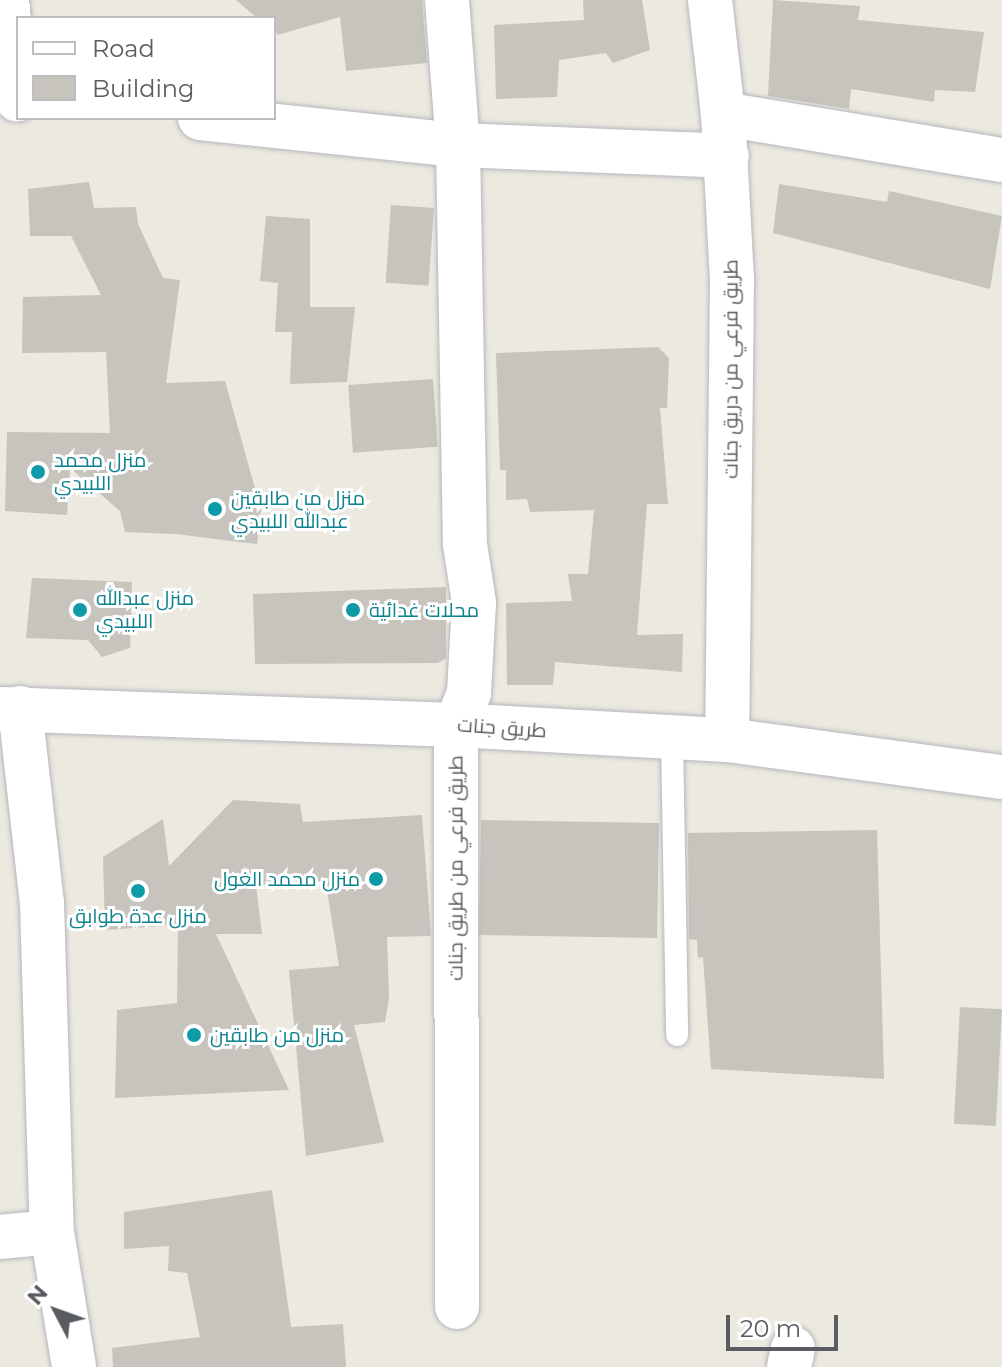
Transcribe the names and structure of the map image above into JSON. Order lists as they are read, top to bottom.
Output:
{
  "streets": {
    "street": ["طريق فرعي من دريق جنات", "طريق جنات", "طريق فرعي من طريق جنات"]
  },
  "crossings": [
    ["طريق فرعي من دريق جنات", "طريق جنات"],
    ["طريق جنات", "طريق فرعي من طريق جنات"]
  ],
  "places": [
    "منزل محمد اللبيدي",
    "منزل من طابقين عبدالله اللبيدي",
    "منزل عبدالله اللبيدي",
    "محلات غدائية",
    "منزل محمد الغول",
    "منزل عدة طوابق",
    "منزل من طابقين"
  ],
  "legend": ["Road", "Building"],
  "scale_bar": "20 m",
  "north": "top left"
}
